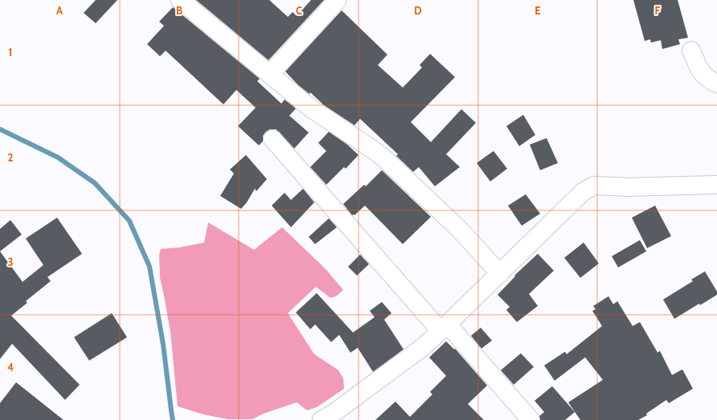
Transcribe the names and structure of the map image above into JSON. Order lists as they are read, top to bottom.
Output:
{
  "grid": {
    "columns": [
      "A",
      "B",
      "C",
      "D",
      "E",
      "F"
    ],
    "rows": [
      "1",
      "2",
      "3",
      "4"
    ]
  }
}
